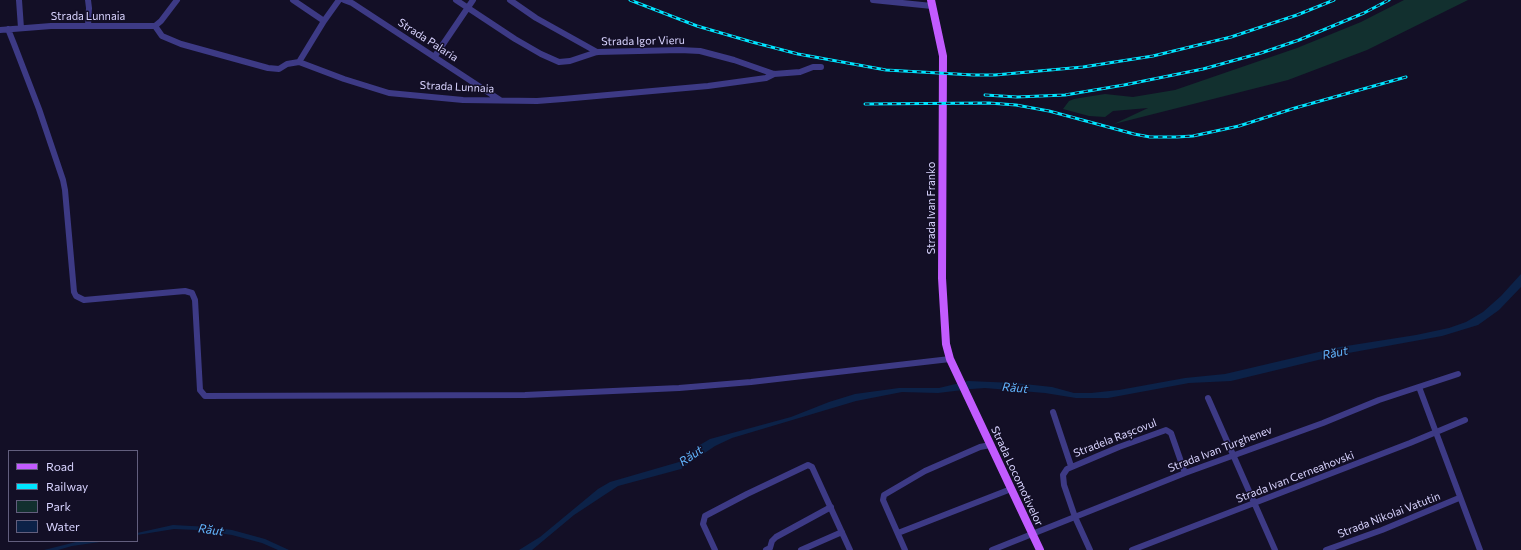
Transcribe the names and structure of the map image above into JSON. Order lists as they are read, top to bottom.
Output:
{
  "streets": {
    "main road": ["Strada Ivan Franko", "Strada Locomotivelor"],
    "street": [
      "Strada Lunnaia",
      "Strada Palaria",
      "Strada Igor Vieru",
      "Stradela Rașcovul",
      "Strada Ivan Turghenev",
      "Strada Ivan Cerneahovski",
      "Strada Nikolai Vatutin"
    ]
  },
  "crossings": [
    ["Strada Lunnaia", "Strada Palaria"],
    ["Strada Lunnaia", "Strada Igor Vieru"],
    ["Strada Ivan Franko", "Strada Locomotivelor"],
    ["Stradela Rașcovul", "Strada Ivan Turghenev"],
    ["Strada Ivan Turghenev", "Strada Locomotivelor"]
  ],
  "water": ["Răut"],
  "legend": [
    "Road",
    "Railway",
    "Park",
    "Water"
  ]
}
